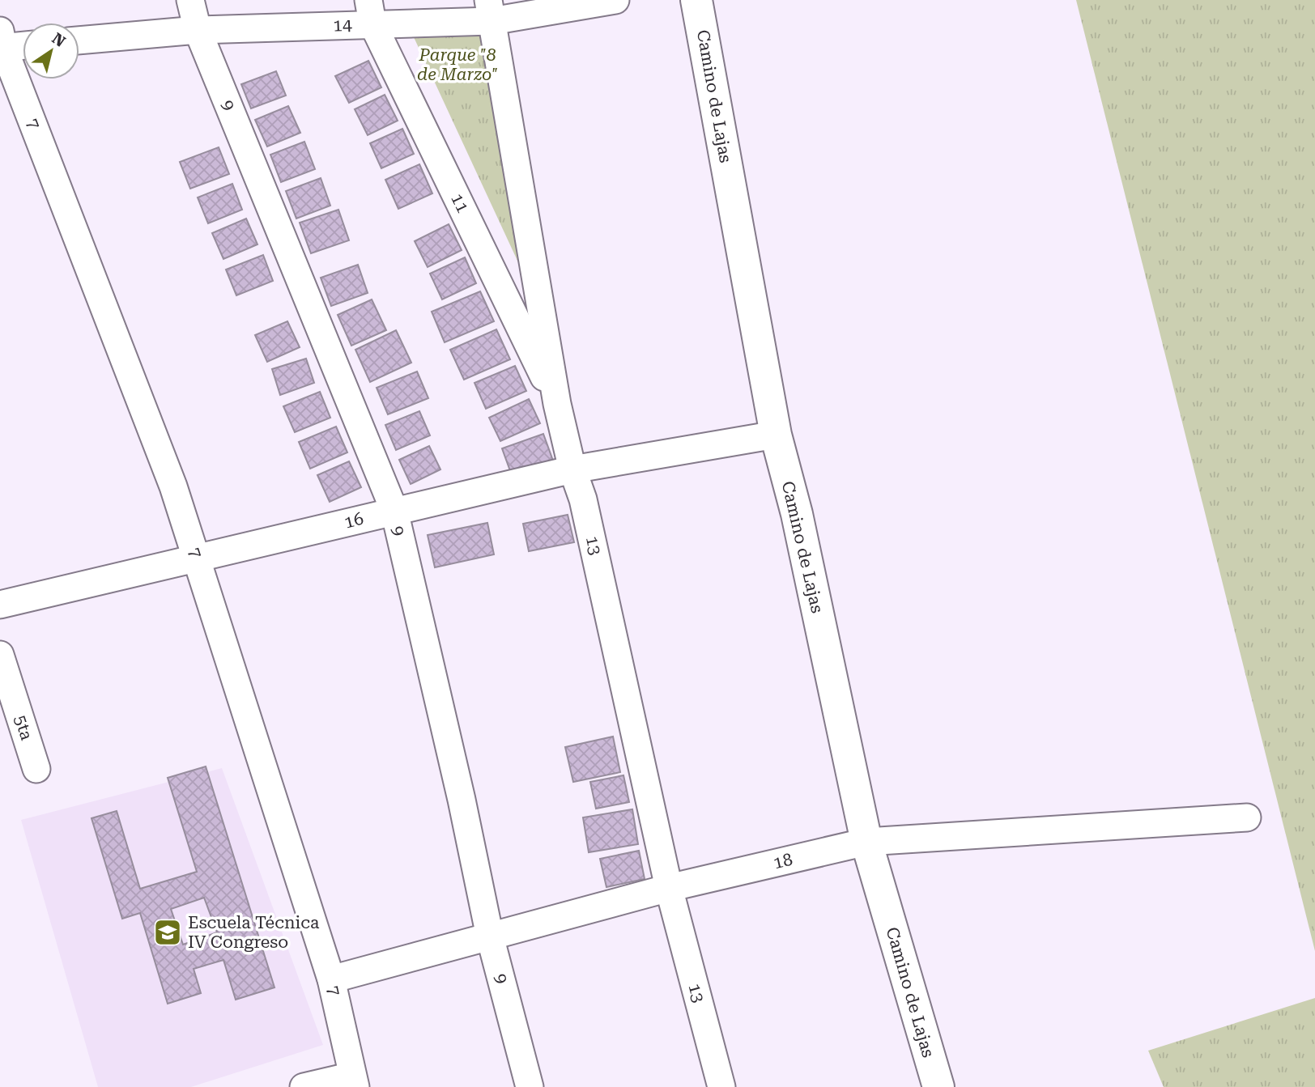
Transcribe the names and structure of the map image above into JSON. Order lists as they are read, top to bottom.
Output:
{
  "streets": {
    "street": [
      "14",
      "Camino de Lajas",
      "9",
      "7",
      "11",
      "16",
      "13",
      "5ta",
      "18"
    ]
  },
  "crossings": [
    ["14", "9"],
    ["14", "11"],
    ["14", "13"],
    ["Camino de Lajas", "16"],
    ["Camino de Lajas", "18"],
    ["9", "16"],
    ["9", "18"],
    ["7", "16"],
    ["7", "18"],
    ["11", "13"],
    ["16", "13"],
    ["13", "18"]
  ],
  "parks": ["Parque \"8 de Marzo\""],
  "places": {
    "school or university": ["Escuela Técnica IV Congreso"]
  },
  "north": "top right"
}
